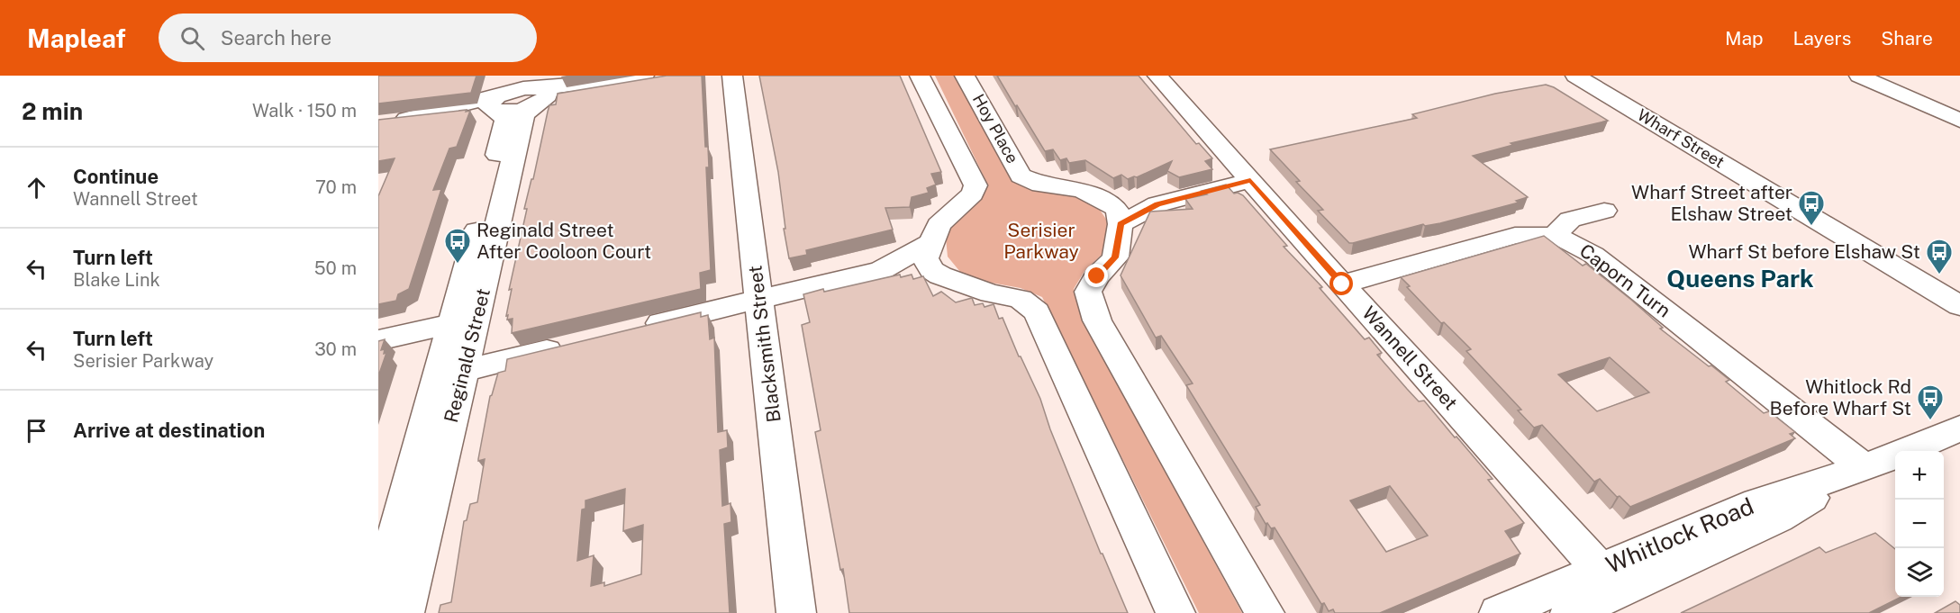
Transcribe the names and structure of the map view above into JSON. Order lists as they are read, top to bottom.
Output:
{
  "streets": {
    "street": [
      "Hoy Place",
      "Wharf Street",
      "Caporn Turn",
      "Blacksmith Street",
      "Reginald Street",
      "Wannell Street",
      "Whitlock Road"
    ]
  },
  "crossings": [
    ["Caporn Turn", "Wannell Street"],
    ["Caporn Turn", "Whitlock Road"],
    ["Wannell Street", "Whitlock Road"]
  ],
  "districts": ["Queens Park"],
  "parks": ["Serisier Parkway"],
  "places": {
    "bus stop": [
      "Wharf Street after Elshaw Street",
      "Reginald Street After Cooloon Court",
      "Wharf St before Elshaw St",
      "Whitlock Rd Before Wharf St"
    ]
  },
  "page": {
    "header": "Mapleaf",
    "search": "Search here",
    "nav": ["Map", "Layers", "Share"],
    "heading": ["2 min", "Walk · 150 m"],
    "list": [
      ["Continue", "Wannell Street", "70 m"],
      ["Turn left", "Blake Link", "50 m"],
      ["Turn left", "Serisier Parkway", "30 m"],
      "Arrive at destination"
    ],
    "map_buttons": ["+", "−"]
  }
}
